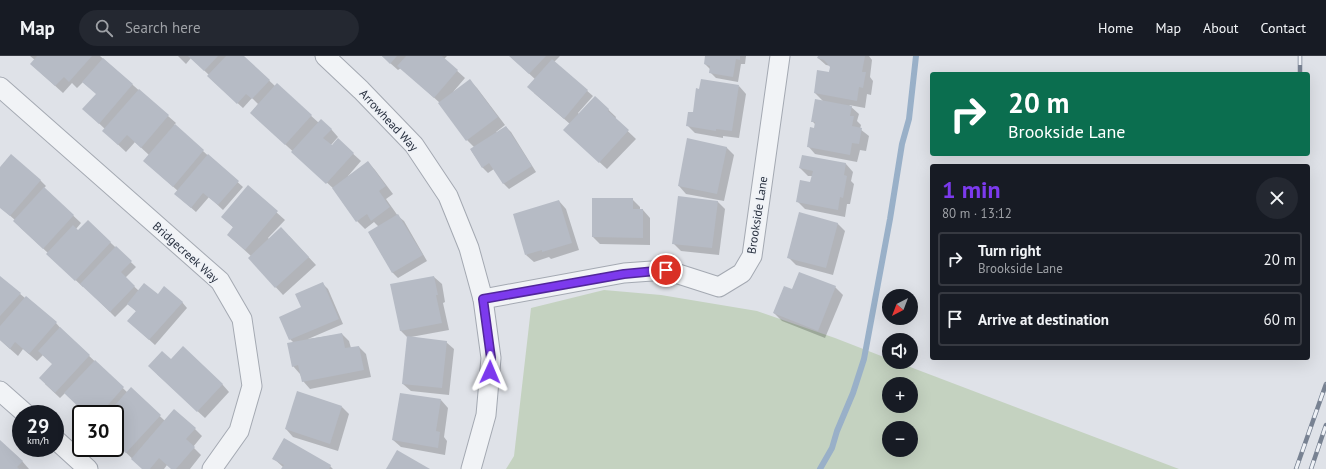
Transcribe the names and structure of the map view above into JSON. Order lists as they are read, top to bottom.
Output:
{
  "streets": {
    "street": ["Arrowhead Way", "Brookside Lane", "Bridgecreek Way"]
  },
  "crossings": [
    ["Arrowhead Way", "Brookside Lane"]
  ],
  "north": "bottom left",
  "page": {
    "header": "Map",
    "search": "Search here",
    "nav": [
      "Home",
      "Map",
      "About",
      "Contact"
    ],
    "turn": ["20 m", "Brookside Lane"],
    "heading": ["1 min", "80 m · 13:12"],
    "list": [
      {
        "name": "Turn right",
        "note": "Brookside Lane",
        "value": "20 m"
      },
      {
        "name": "Arrive at destination",
        "value": "60 m"
      }
    ],
    "map_buttons": ["+", "−"],
    "speed": "29 km/h",
    "limit": "30"
  }
}
